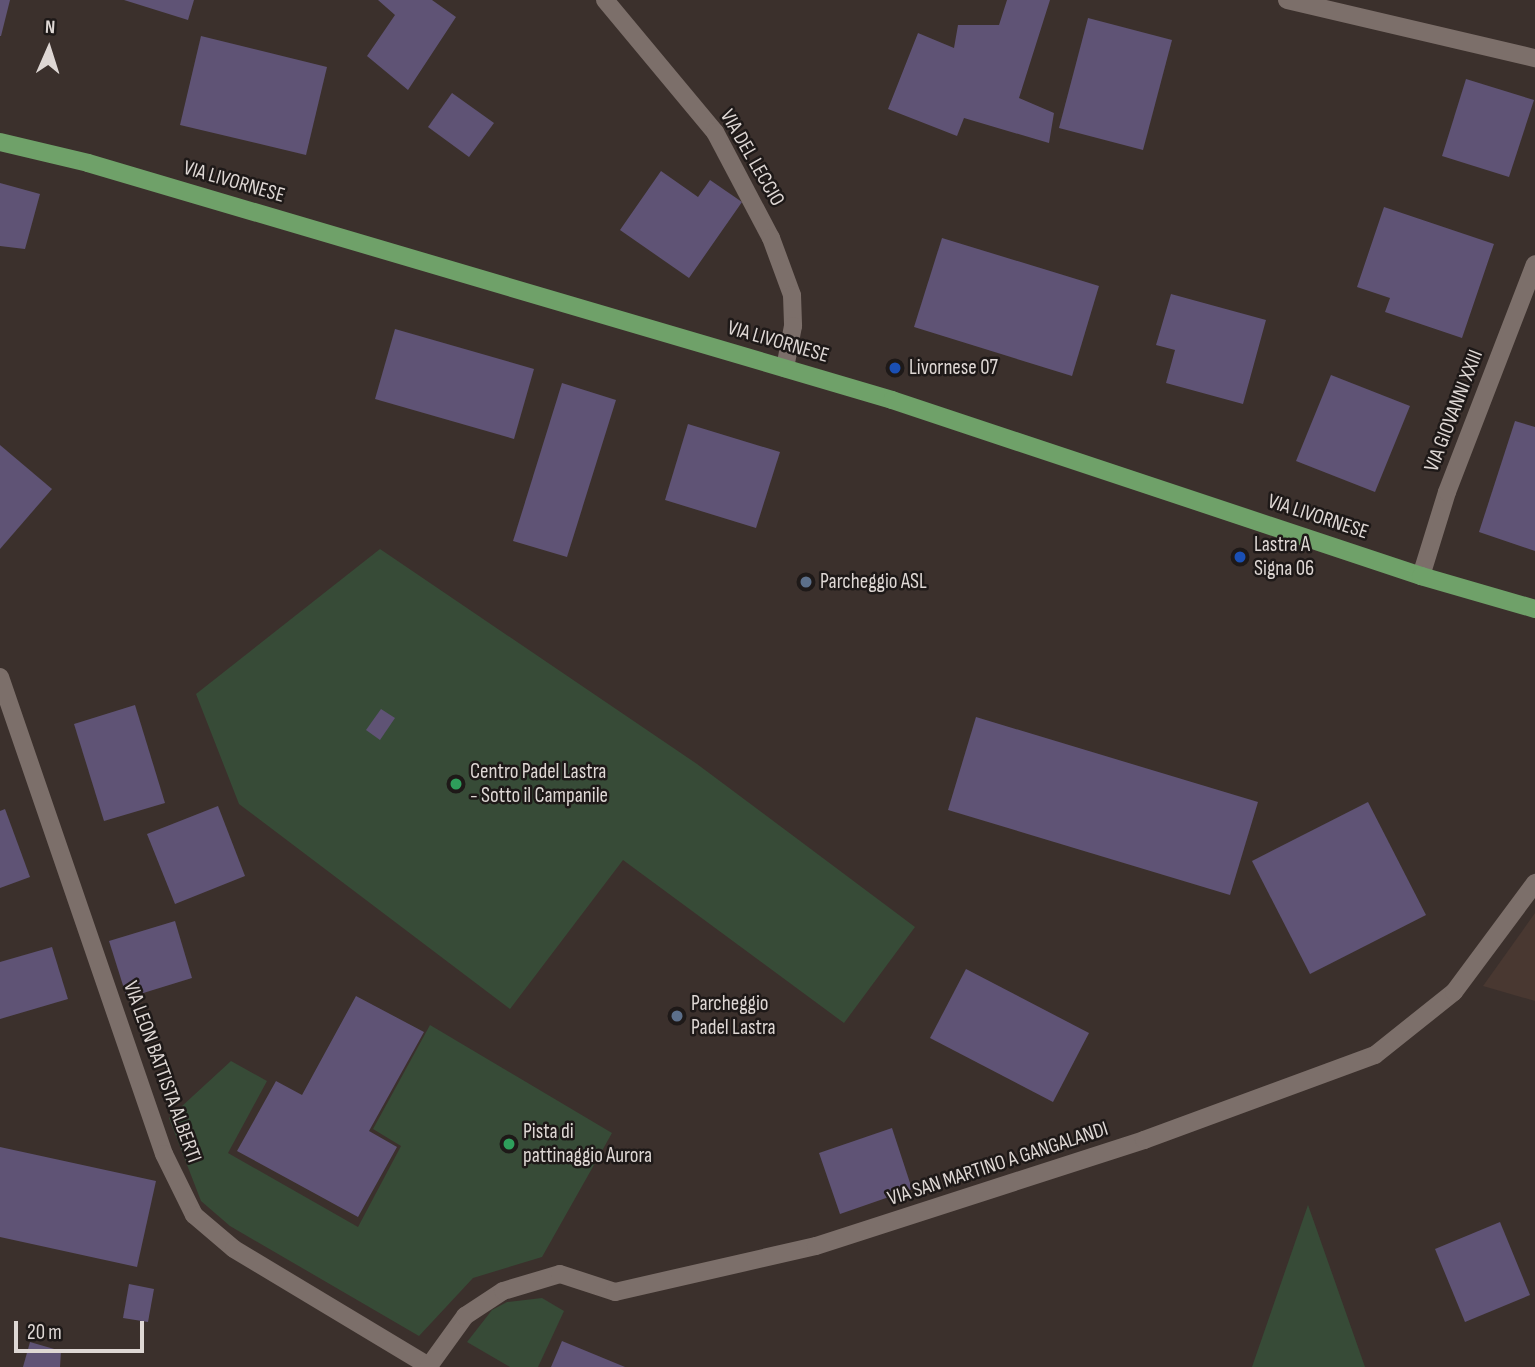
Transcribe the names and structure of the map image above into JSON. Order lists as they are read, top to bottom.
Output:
{
  "streets": {
    "main road": ["VIA LIVORNESE"],
    "street": [
      "VIA DEL LECCIO",
      "VIA GIOVANNI XXIII",
      "VIA LEON BATTISTA ALBERTI",
      "VIA SAN MARTINO A GANGALANDI"
    ]
  },
  "crossings": [
    ["VIA DEL LECCIO", "VIA LIVORNESE"],
    ["VIA LIVORNESE", "VIA GIOVANNI XXIII"],
    ["VIA LEON BATTISTA ALBERTI", "VIA SAN MARTINO A GANGALANDI"]
  ],
  "places": [
    "Livornese 07",
    "Lastra A Signa 06",
    "Parcheggio ASL",
    "Centro Padel Lastra - Sotto il Campanile",
    "Parcheggio Padel Lastra",
    "Pista di pattinaggio Aurora"
  ],
  "scale_bar": "20 m",
  "north": "top"
}
